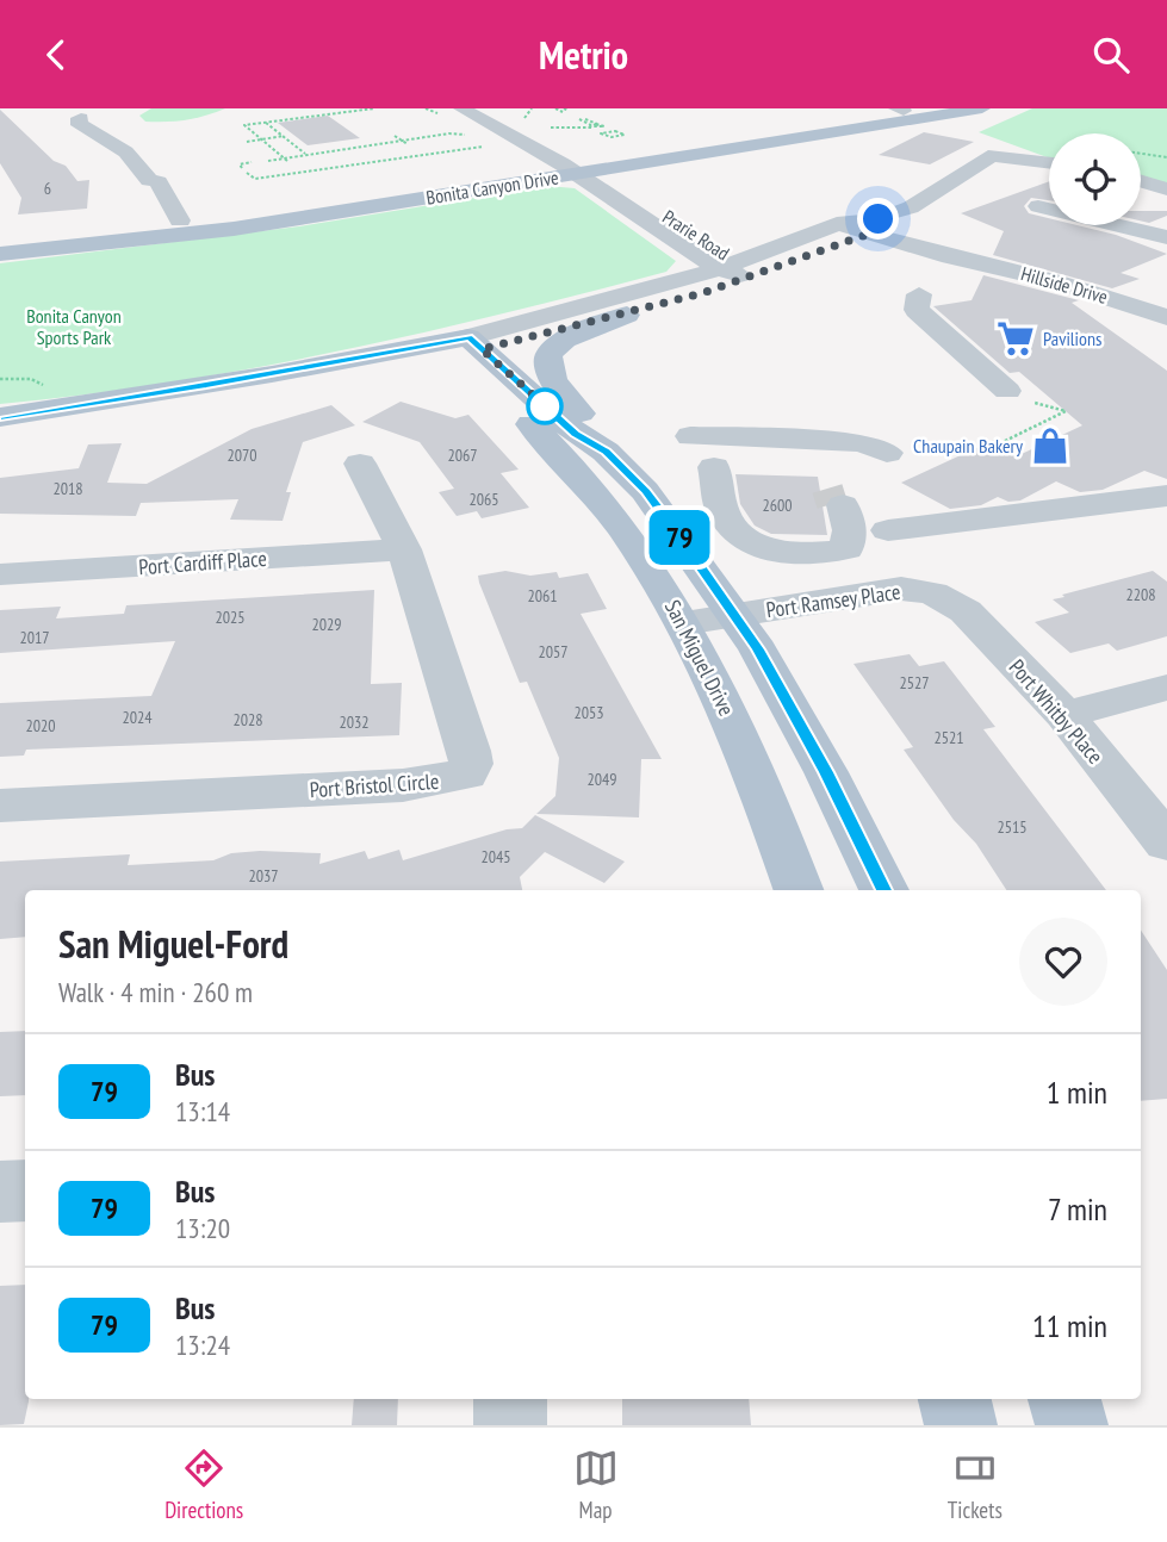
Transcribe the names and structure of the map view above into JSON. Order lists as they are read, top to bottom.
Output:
{
  "streets": {
    "main road": ["Bonita Canyon Drive", "San Miguel Drive"],
    "street": [
      "Prarie Road",
      "Hillside Drive",
      "Port Cardiff Place",
      "Port Ramsey Place",
      "Port Whitby Place",
      "Port Bristol Circle"
    ]
  },
  "crossings": [
    ["Bonita Canyon Drive", "Prarie Road"],
    ["Prarie Road", "Hillside Drive"],
    ["Port Cardiff Place", "Port Bristol Circle"],
    ["Port Ramsey Place", "San Miguel Drive"],
    ["Port Ramsey Place", "Port Whitby Place"]
  ],
  "parks": ["Bonita Canyon Sports Park"],
  "places": {
    "supermarket": ["Pavilions"],
    "shop": ["Chaupain Bakery"]
  },
  "lines": ["bus line 79"],
  "house_numbers": [
    "6",
    "2070",
    "2067",
    "2018",
    "2065",
    "2600",
    "2208",
    "2061",
    "2025",
    "2029",
    "2017",
    "2057",
    "2527",
    "2053",
    "2024",
    "2028",
    "2032",
    "2020",
    "2521",
    "2049",
    "2515",
    "2045",
    "2037"
  ],
  "page": {
    "header": "Metrio",
    "on_map": "79",
    "heading": ["San Miguel-Ford", "Walk · 4 min · 260 m"],
    "list": [
      {
        "mark": "79",
        "name": "Bus",
        "note": "13:14",
        "value": "1 min"
      },
      {
        "mark": "79",
        "name": "Bus",
        "note": "13:20",
        "value": "7 min"
      },
      {
        "mark": "79",
        "name": "Bus",
        "note": "13:24",
        "value": "11 min"
      }
    ],
    "tabs": ["Directions", "Map", "Tickets"]
  }
}
